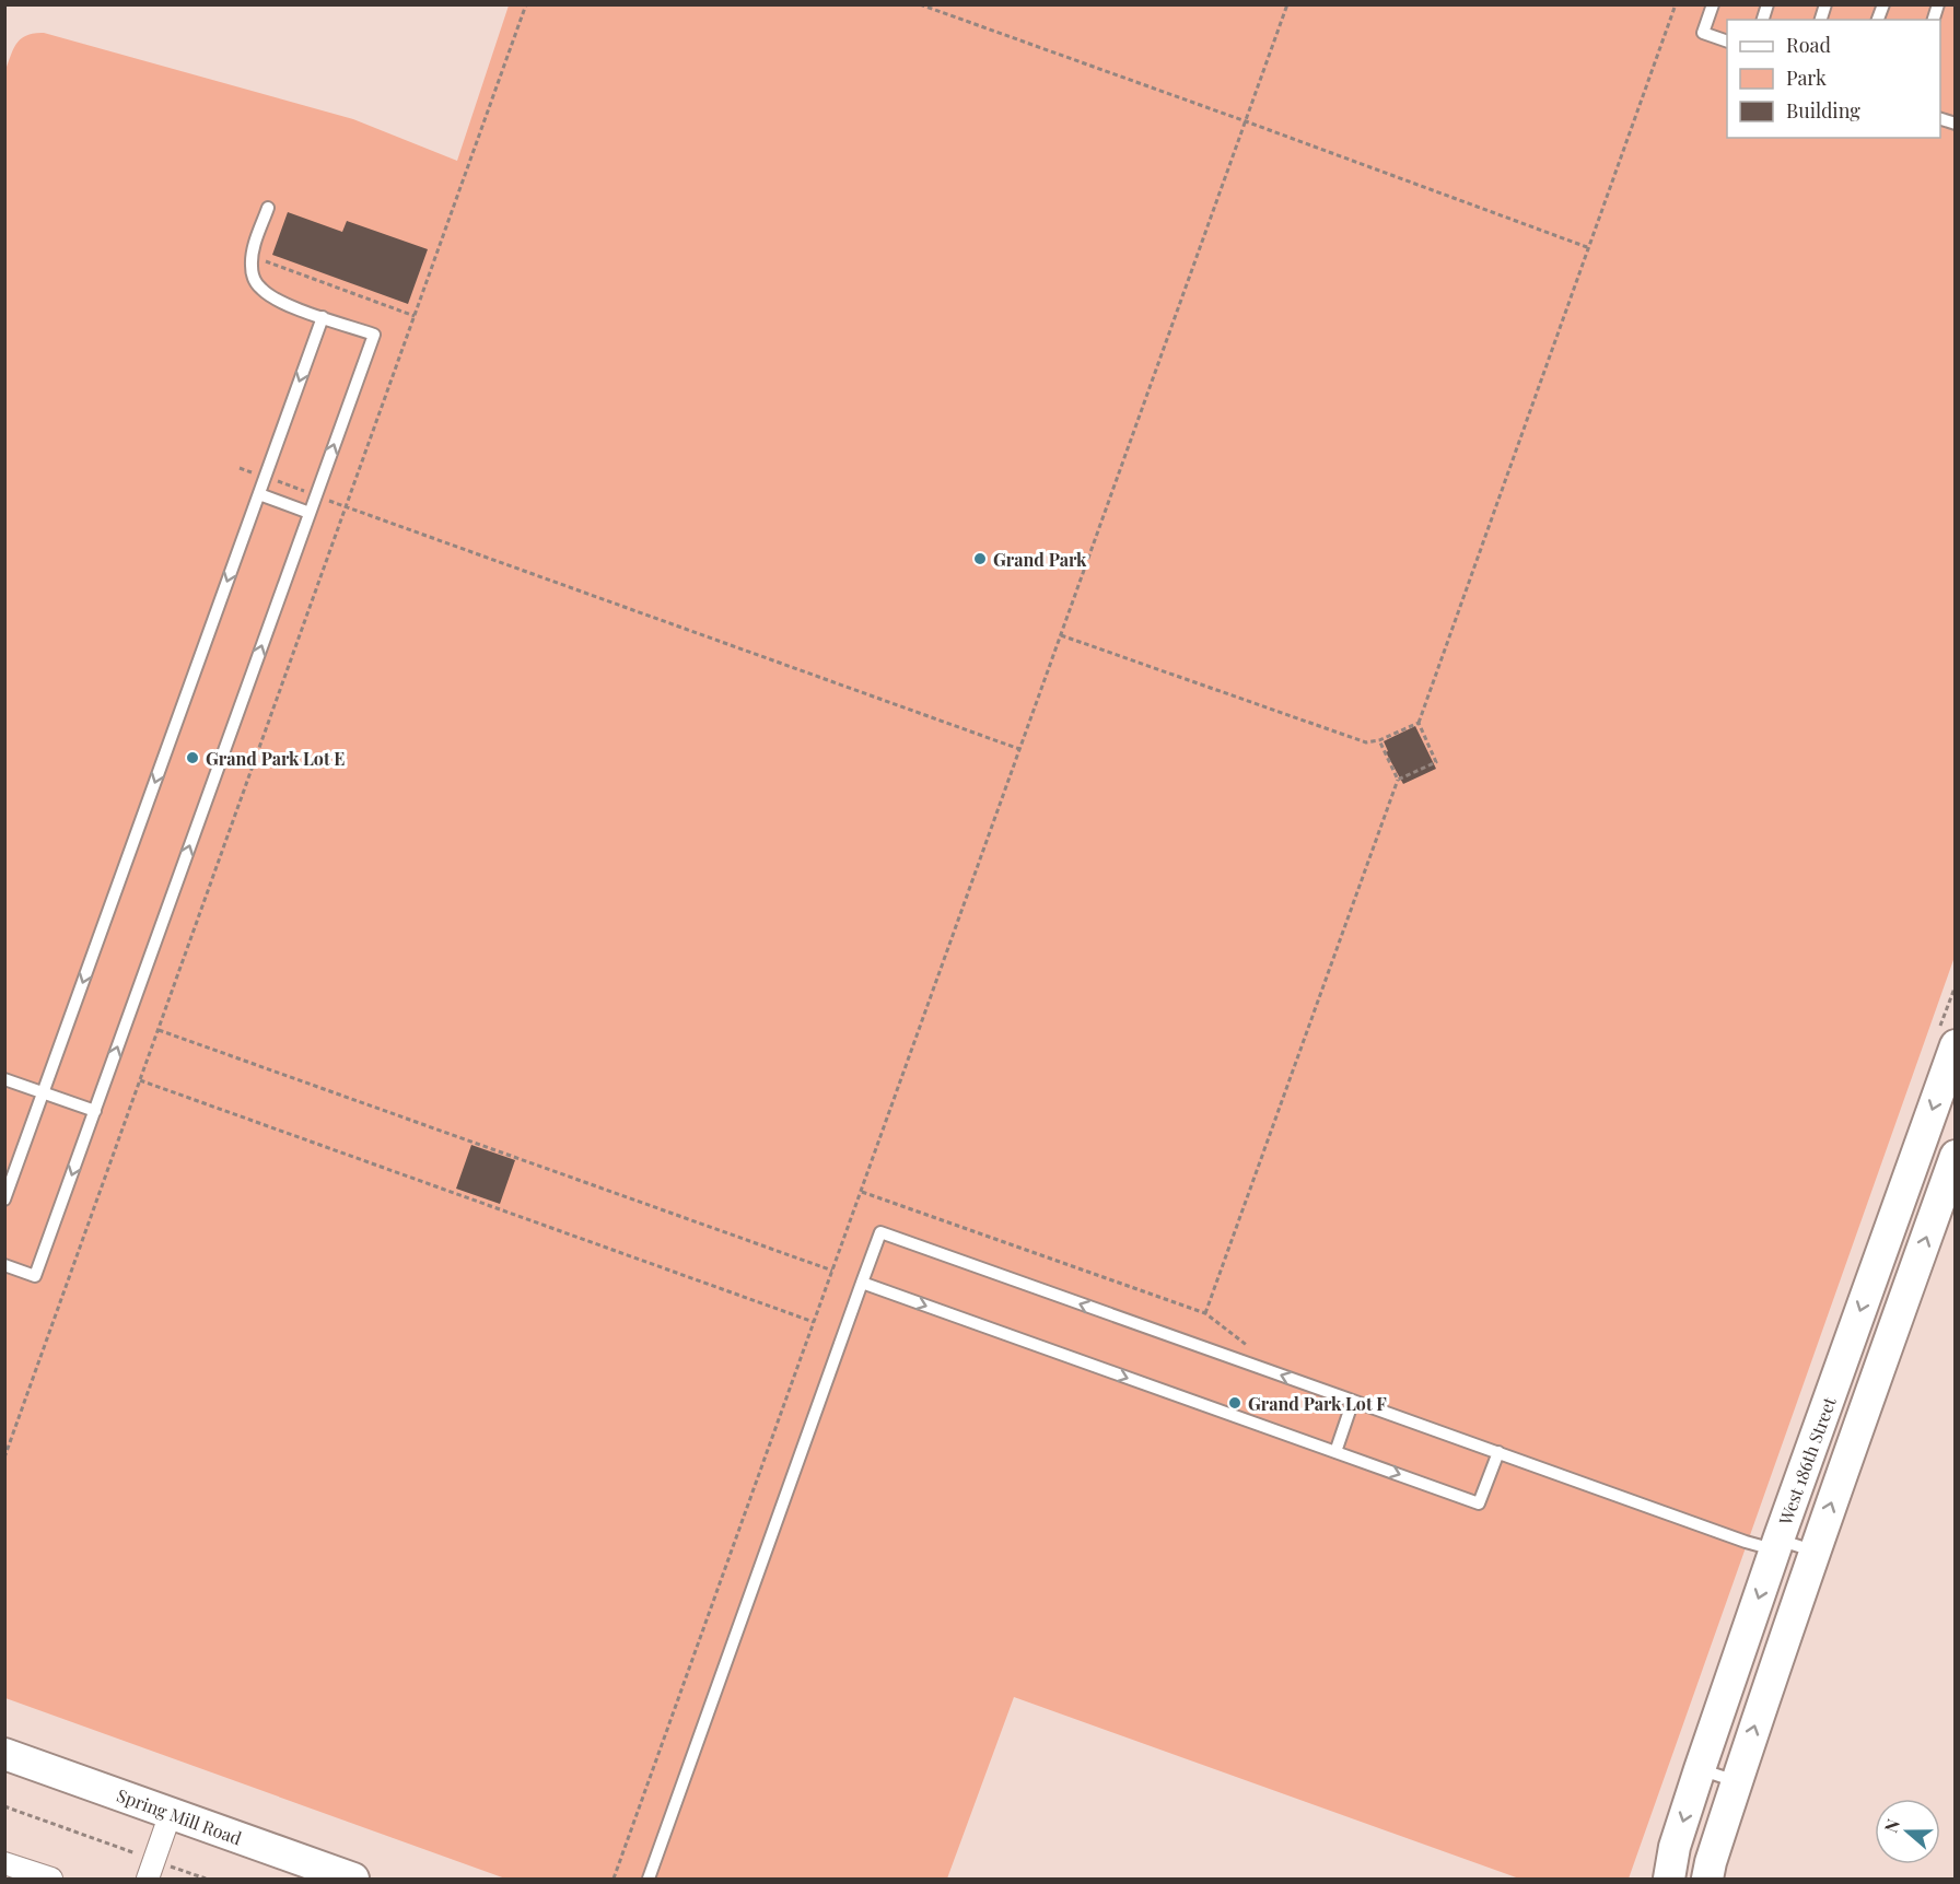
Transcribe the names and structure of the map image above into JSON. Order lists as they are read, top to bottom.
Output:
{
  "streets": {
    "street": ["West 186th Street", "Spring Mill Road"]
  },
  "places": ["Grand Park", "Grand Park Lot E", "Grand Park Lot F"],
  "legend": ["Road", "Park", "Building"],
  "north": "left"
}
